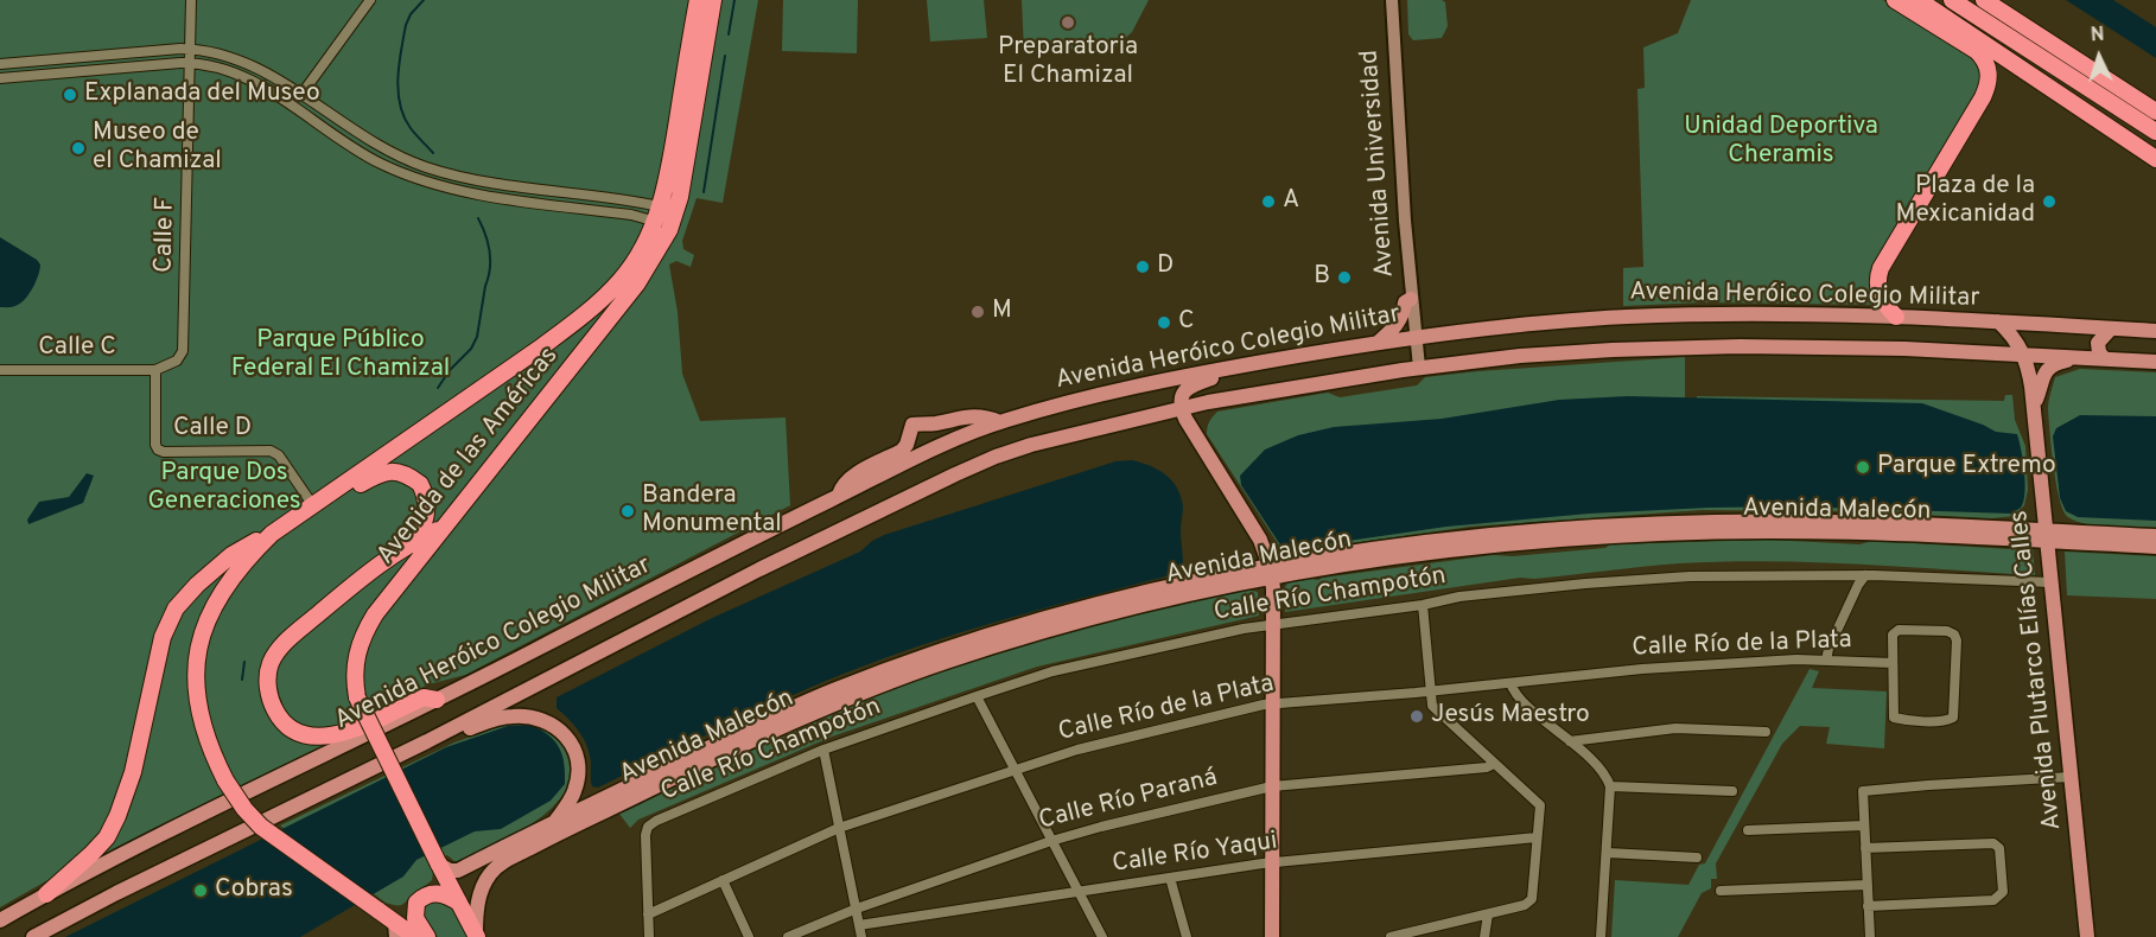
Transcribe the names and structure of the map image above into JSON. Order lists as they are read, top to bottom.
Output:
{
  "streets": {
    "highway": ["Avenida de las Américas"],
    "main road": [
      "Avenida Universidad",
      "Avenida Heróico Colegio Militar",
      "Avenida Malecón",
      "Avenida Plutarco Elías Calles"
    ],
    "street": [
      "Calle F",
      "Calle C",
      "Calle D",
      "Calle Río Champotón",
      "Calle Río de la Plata",
      "Calle Río Paraná",
      "Calle Río Yaqui"
    ]
  },
  "crossings": [
    ["Avenida Universidad", "Avenida Heróico Colegio Militar"],
    ["Calle F", "Calle C"],
    ["Calle F", "Calle D"],
    ["Avenida Heróico Colegio Militar", "Avenida Plutarco Elías Calles"],
    ["Calle C", "Calle D"],
    ["Calle D", "Avenida de las Américas"],
    ["Avenida de las Américas", "Avenida Malecón"],
    ["Avenida Malecón", "Avenida Plutarco Elías Calles"],
    ["Calle Río Champotón", "Calle Río de la Plata"],
    ["Calle Río Champotón", "Avenida Plutarco Elías Calles"]
  ],
  "parks": ["Unidad Deportiva Cheramis", "Parque Público Federal El Chamizal", "Parque Dos Generaciones"],
  "places": [
    "Preparatoria El Chamizal",
    "Explanada del Museo",
    "Museo de el Chamizal",
    "A",
    "Plaza de la Mexicanidad",
    "D",
    "B",
    "M",
    "C",
    "Parque Extremo",
    "Bandera Monumental",
    "Jesús Maestro",
    "Cobras"
  ],
  "north": "top"
}
